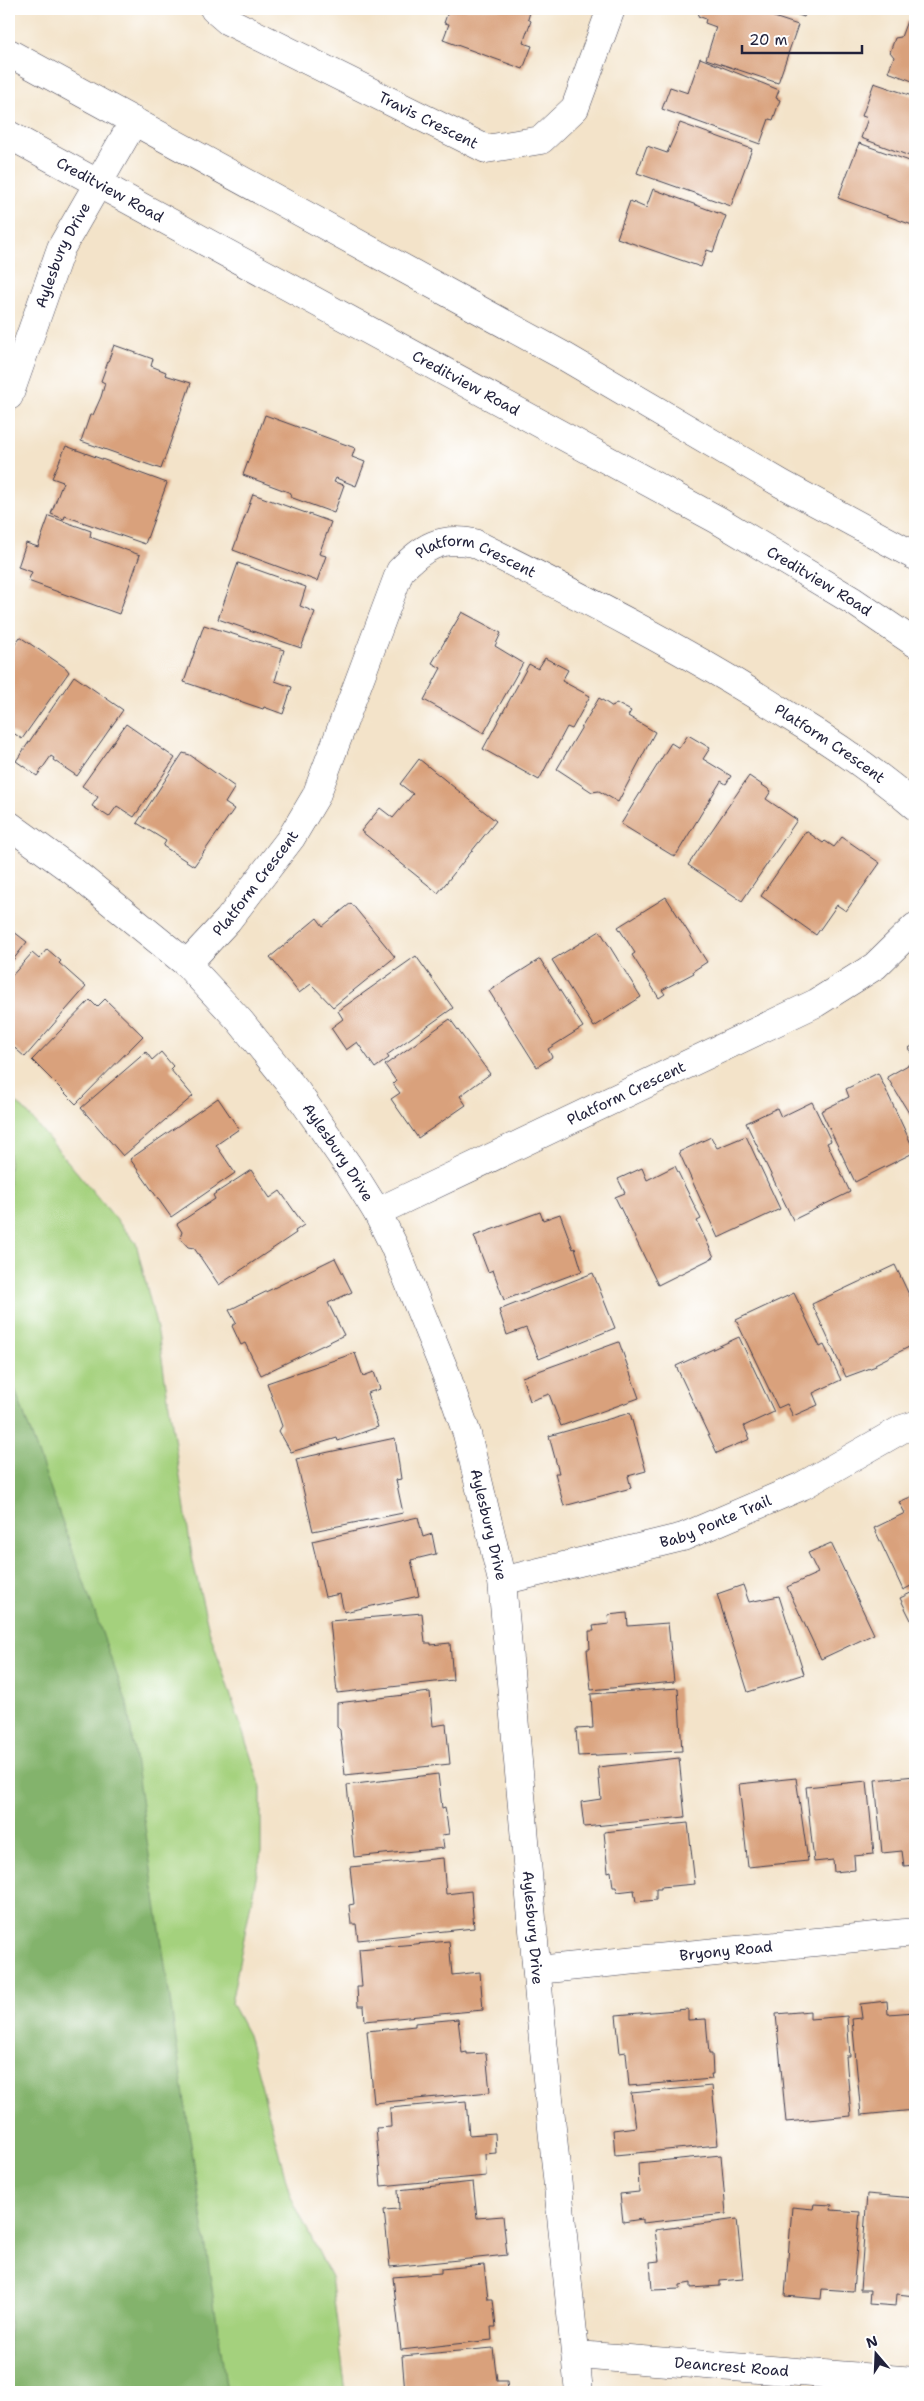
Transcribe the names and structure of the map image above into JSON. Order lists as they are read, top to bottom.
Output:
{
  "streets": {
    "street": [
      "Travis Crescent",
      "Creditview Road",
      "Aylesbury Drive",
      "Platform Crescent",
      "Baby Ponte Trail",
      "Bryony Road",
      "Deancrest Road"
    ]
  },
  "crossings": [
    ["Creditview Road", "Aylesbury Drive"],
    ["Aylesbury Drive", "Platform Crescent"],
    ["Aylesbury Drive", "Baby Ponte Trail"],
    ["Aylesbury Drive", "Bryony Road"],
    ["Aylesbury Drive", "Deancrest Road"]
  ],
  "scale_bar": "20 m",
  "north": "top"
}
